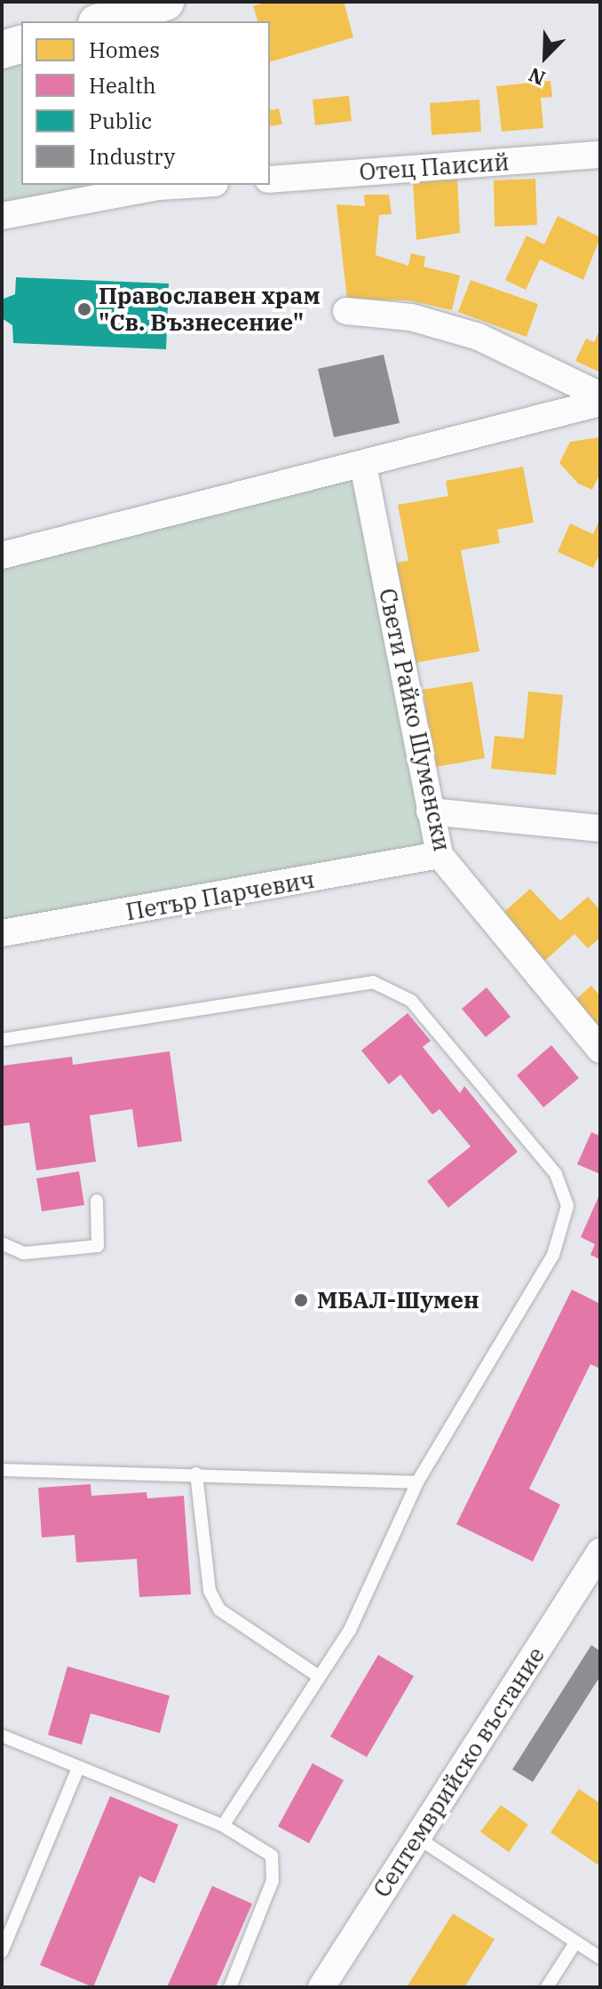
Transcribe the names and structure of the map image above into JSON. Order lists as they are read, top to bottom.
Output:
{
  "streets": {
    "street": [
      "Отец Паисий",
      "Свети Райко Шуменски",
      "Петър Парчевич",
      "Септемврийско въстание"
    ]
  },
  "crossings": [
    ["Свети Райко Шуменски", "Петър Парчевич"]
  ],
  "places": ["Православен храм \"Св. Възнесение\"", "МБАЛ-Шумен"],
  "legend": [
    "Homes",
    "Health",
    "Public",
    "Industry"
  ],
  "north": "bottom left"
}
